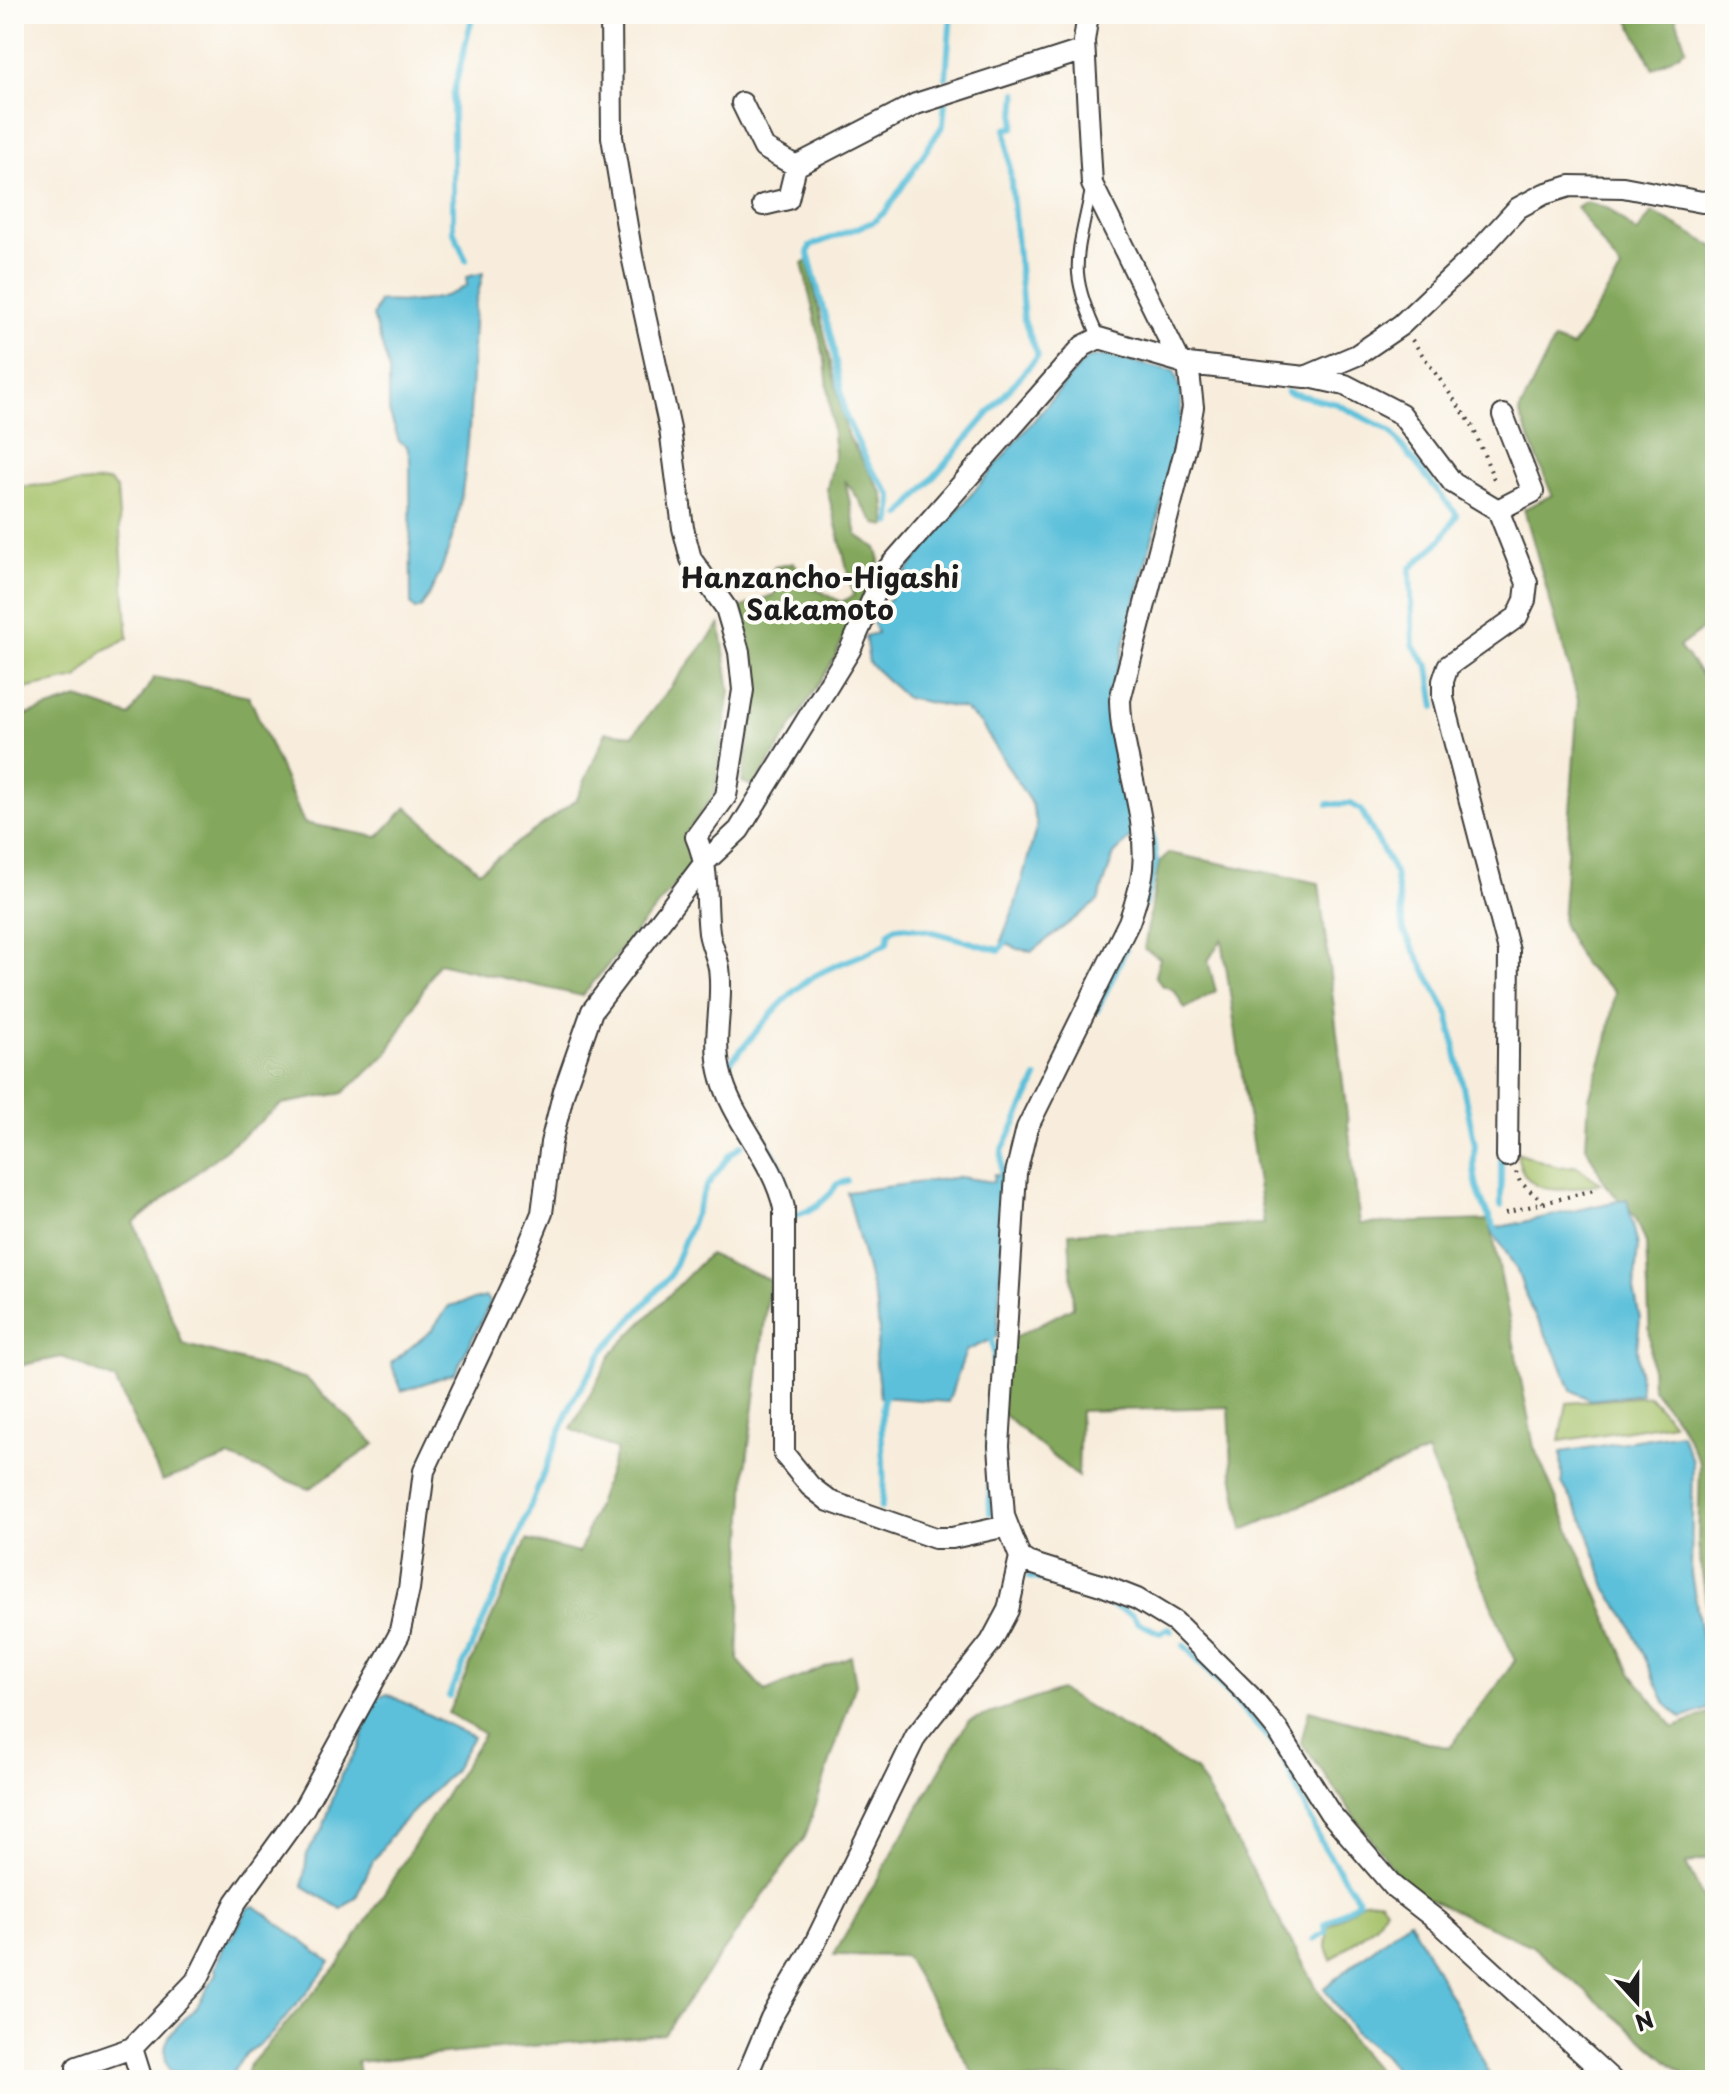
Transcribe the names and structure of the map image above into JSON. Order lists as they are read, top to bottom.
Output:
{
  "districts": ["Hanzancho-Higashi Sakamoto"],
  "north": "bottom"
}
